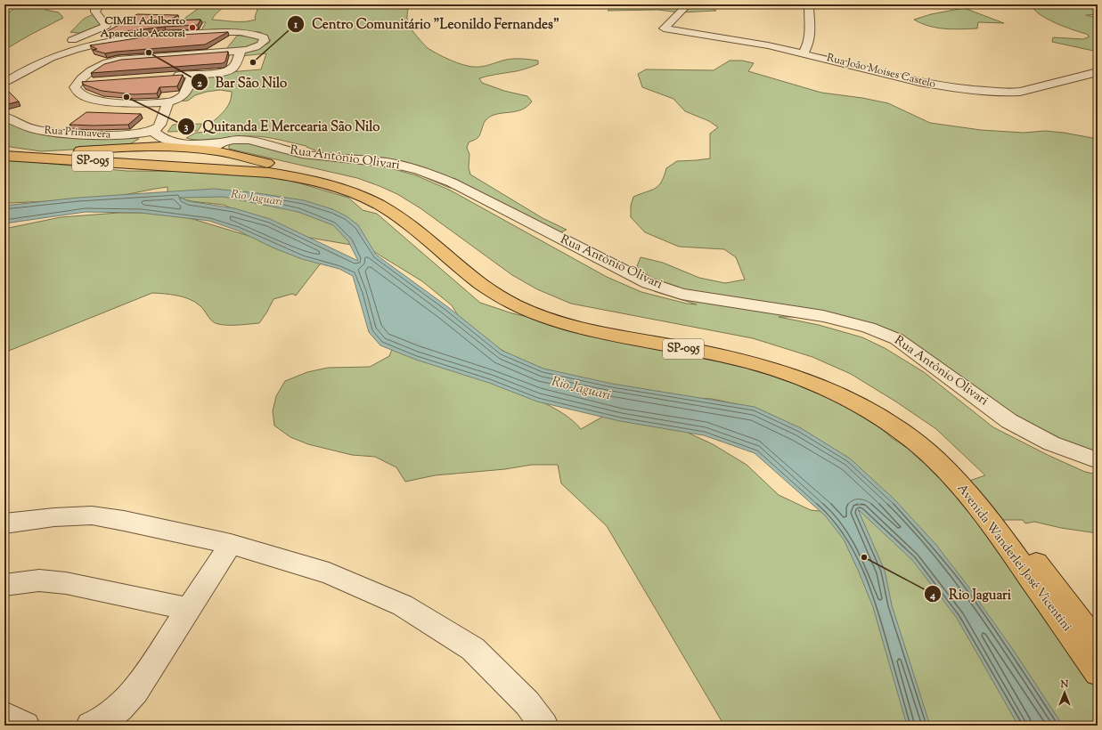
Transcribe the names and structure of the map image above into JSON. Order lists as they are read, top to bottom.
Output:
{
  "streets": {
    "main road": ["SP-095", "Avenida Wanderlei José Vicentini"],
    "street": ["Rua João Moises Castelo", "Rua Primavera", "Rua Antônio Olivari"]
  },
  "crossings": [
    ["Rua Primavera", "Rua Antônio Olivari"],
    ["Rua Antônio Olivari", "SP-095"],
    ["Rua Antônio Olivari", "Avenida Wanderlei José Vicentini"],
    ["SP-095", "Avenida Wanderlei José Vicentini"]
  ],
  "water": ["Rio Jaguari"],
  "places": [
    "CIMEI Adalberto Aparecido Accorsi",
    "Bar São Nilo",
    "Centro Comunitário \"Leonildo Fernandes\"",
    "Quitanda E Mercearia São Nilo",
    "Rio Jaguari"
  ],
  "north": "top"
}
